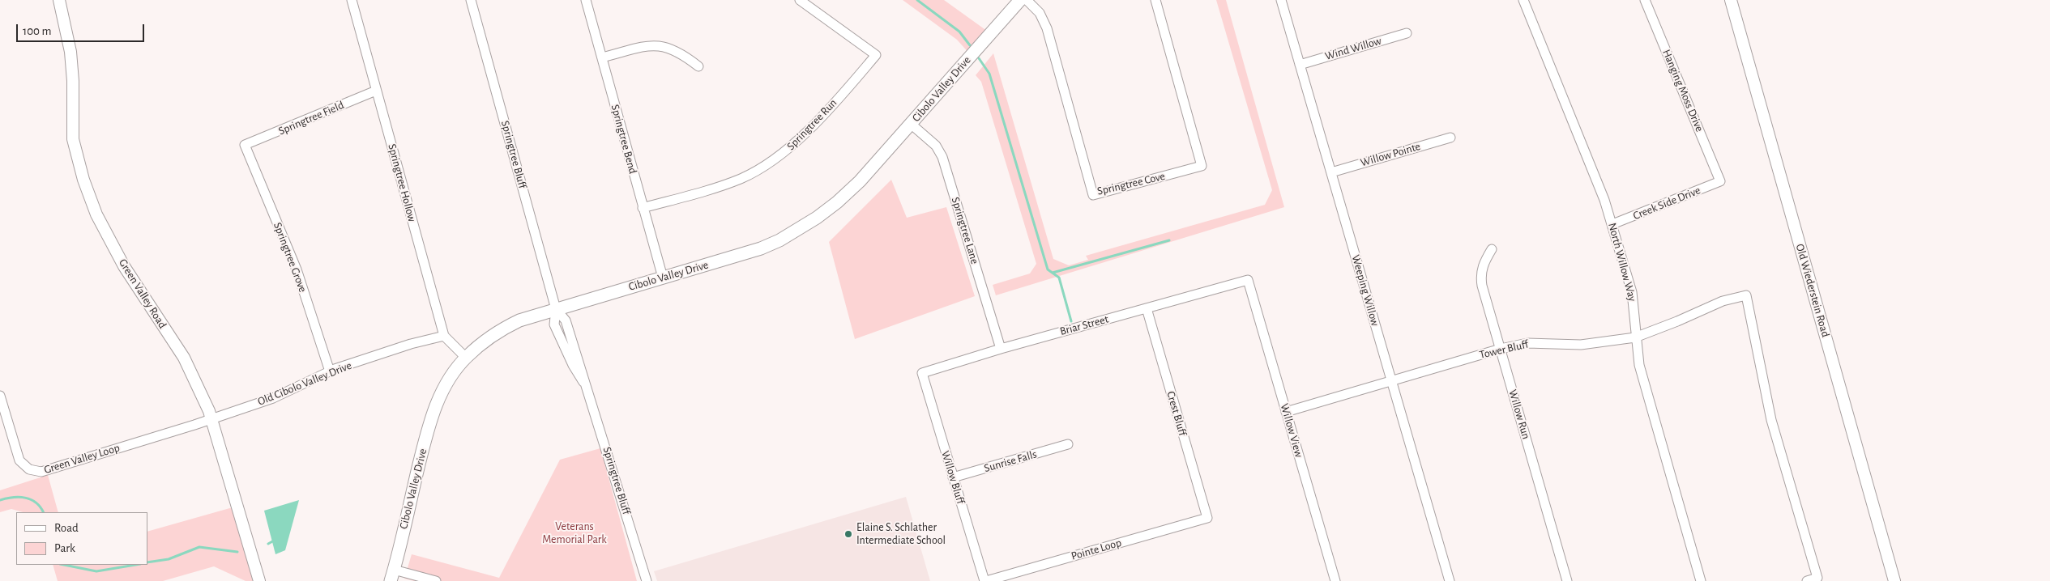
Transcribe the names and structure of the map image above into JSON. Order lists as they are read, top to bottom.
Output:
{
  "streets": {
    "main road": ["Cibolo Valley Drive"],
    "street": [
      "Wind Willow",
      "Hanging Moss Drive",
      "Springtree Field",
      "Springtree Run",
      "Springtree Bend",
      "Springtree Bluff",
      "Willow Pointe",
      "Springtree Hollow",
      "Springtree Cove",
      "Creek Side Drive",
      "Springtree Lane",
      "Springtree Grove",
      "North Willow Way",
      "Weeping Willow",
      "Old Wiederstein Road",
      "Green Valley Road",
      "Briar Street",
      "Tower Bluff",
      "Old Cibolo Valley Drive",
      "Crest Bluff",
      "Willow Run",
      "Willow View",
      "Green Valley Loop",
      "Sunrise Falls",
      "Willow Bluff",
      "Pointe Loop"
    ]
  },
  "crossings": [
    ["Wind Willow", "Weeping Willow"],
    ["Cibolo Valley Drive", "Springtree Bend"],
    ["Cibolo Valley Drive", "Springtree Bluff"],
    ["Cibolo Valley Drive", "Springtree Hollow"],
    ["Cibolo Valley Drive", "Springtree Lane"],
    ["Hanging Moss Drive", "Creek Side Drive"],
    ["Springtree Field", "Springtree Hollow"],
    ["Springtree Field", "Springtree Grove"],
    ["Springtree Run", "Springtree Bend"],
    ["Willow Pointe", "Weeping Willow"],
    ["Springtree Hollow", "Old Cibolo Valley Drive"],
    ["Creek Side Drive", "North Willow Way"],
    ["Springtree Lane", "Briar Street"],
    ["Springtree Grove", "Old Cibolo Valley Drive"],
    ["North Willow Way", "Tower Bluff"],
    ["Weeping Willow", "Tower Bluff"],
    ["Green Valley Road", "Old Cibolo Valley Drive"],
    ["Green Valley Road", "Green Valley Loop"],
    ["Briar Street", "Crest Bluff"],
    ["Briar Street", "Willow View"],
    ["Briar Street", "Willow Bluff"],
    ["Tower Bluff", "Willow Run"],
    ["Tower Bluff", "Willow View"],
    ["Old Cibolo Valley Drive", "Green Valley Loop"],
    ["Crest Bluff", "Pointe Loop"],
    ["Sunrise Falls", "Willow Bluff"],
    ["Willow Bluff", "Pointe Loop"]
  ],
  "parks": ["Veterans Memorial Park"],
  "places": ["Elaine S. Schlather Intermediate School"],
  "legend": ["Road", "Park"],
  "scale_bar": "100 m"
}
